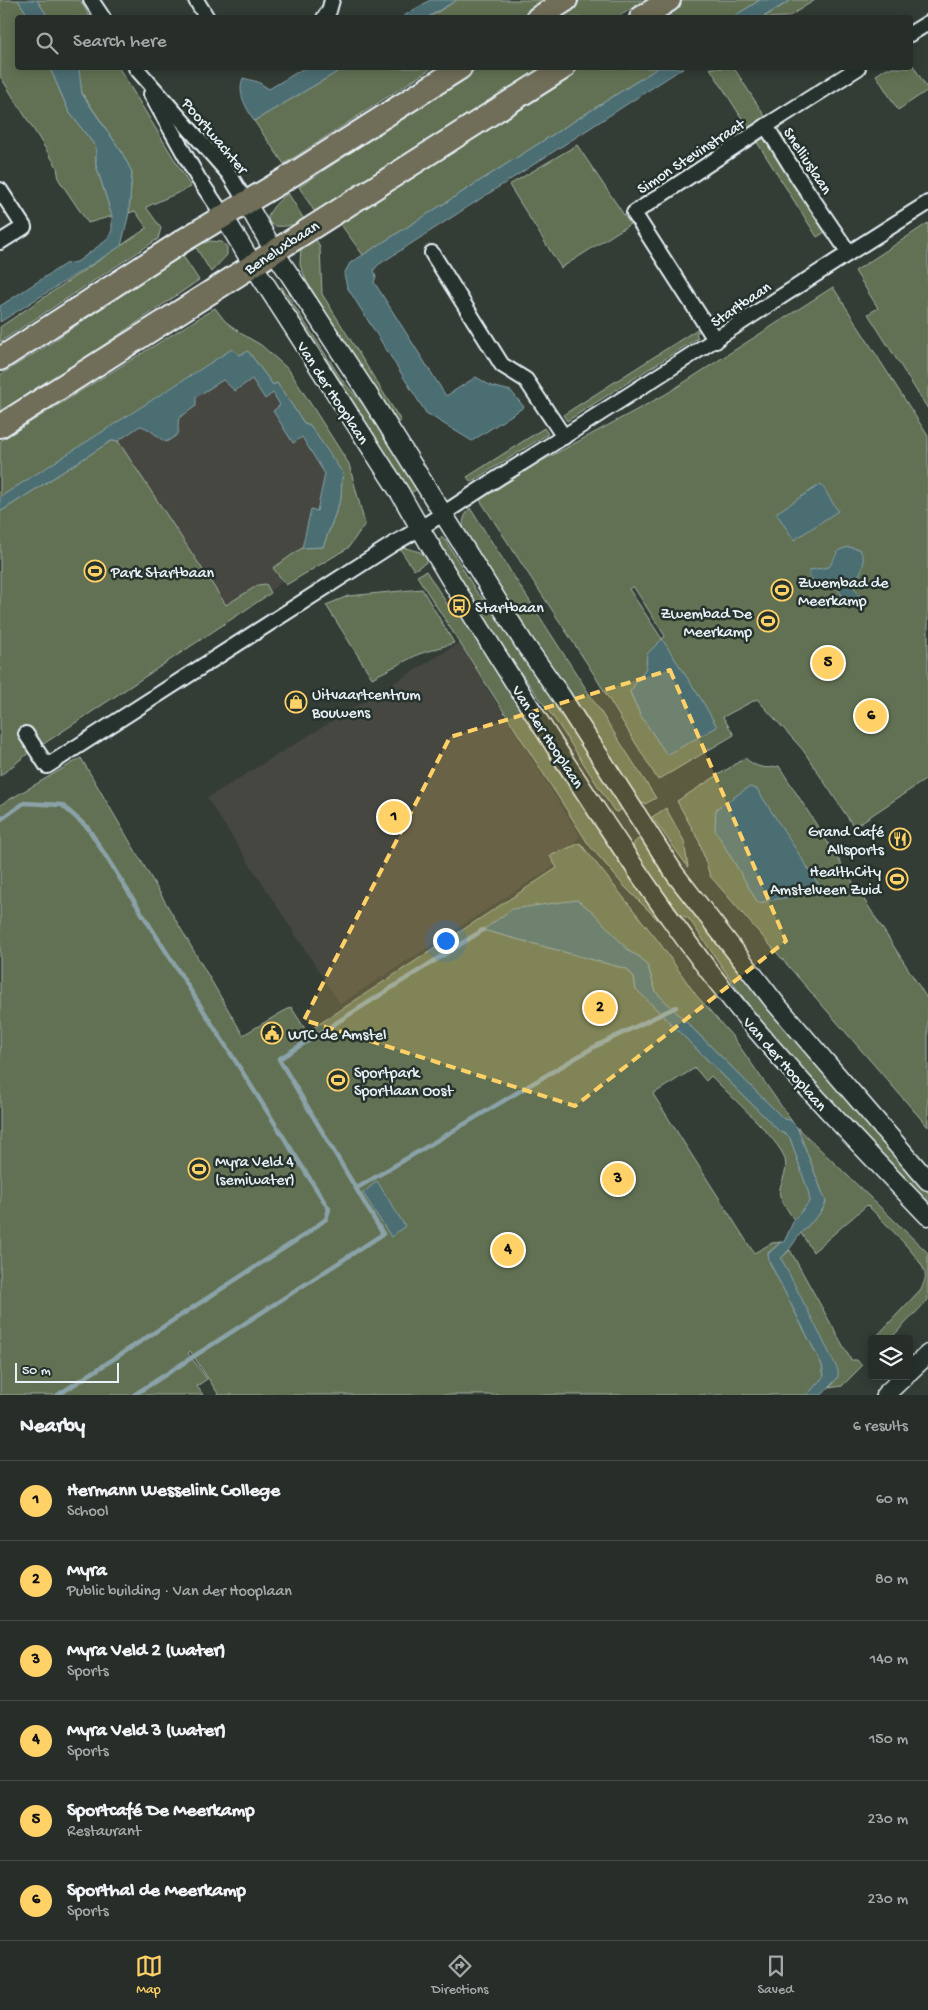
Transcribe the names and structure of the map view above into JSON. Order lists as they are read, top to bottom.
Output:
{
  "streets": {
    "main road": ["Beneluxbaan"],
    "street": [
      "Poortwachter",
      "Simon Stevinstraat",
      "Snelliuslaan",
      "Startbaan",
      "Van der Hooplaan"
    ]
  },
  "crossings": [
    ["Poortwachter", "Van der Hooplaan"],
    ["Simon Stevinstraat", "Snelliuslaan"],
    ["Simon Stevinstraat", "Startbaan"],
    ["Snelliuslaan", "Startbaan"],
    ["Beneluxbaan", "Van der Hooplaan"],
    ["Startbaan", "Van der Hooplaan"]
  ],
  "places": {
    "sports": [
      "Park Startbaan",
      "Zwembad de Meerkamp",
      "Zwembad De Meerkamp",
      "HealthCity Amstelveen Zuid",
      "Sportpark Sportlaan Oost",
      "Myra Veld 4 (semiwater)"
    ],
    "bus stop": ["Startbaan"],
    "shop": ["Uitvaartcentrum Bouwens"],
    "restaurant": ["Grand Café Allsports"],
    "public building": ["WTC de Amstel"]
  },
  "scale_bar": "50 m",
  "page": {
    "search": "Search here",
    "pins": [
      "5",
      "6",
      "1",
      "2",
      "3",
      "4"
    ],
    "scale": "50 m",
    "heading": ["Nearby", "6 results"],
    "list": [
      {
        "mark": "1",
        "name": "Hermann Wesselink College",
        "note": "School",
        "value": "60 m"
      },
      {
        "mark": "2",
        "name": "Myra",
        "note": "Public building · Van der Hooplaan",
        "value": "80 m"
      },
      {
        "mark": "3",
        "name": "Myra Veld 2 (water)",
        "note": "Sports",
        "value": "140 m"
      },
      {
        "mark": "4",
        "name": "Myra Veld 3 (water)",
        "note": "Sports",
        "value": "150 m"
      },
      {
        "mark": "5",
        "name": "Sportcafé De Meerkamp",
        "note": "Restaurant",
        "value": "230 m"
      },
      {
        "mark": "6",
        "name": "Sporthal de Meerkamp",
        "note": "Sports",
        "value": "230 m"
      }
    ],
    "nav": ["Map", "Directions", "Saved"]
  }
}
